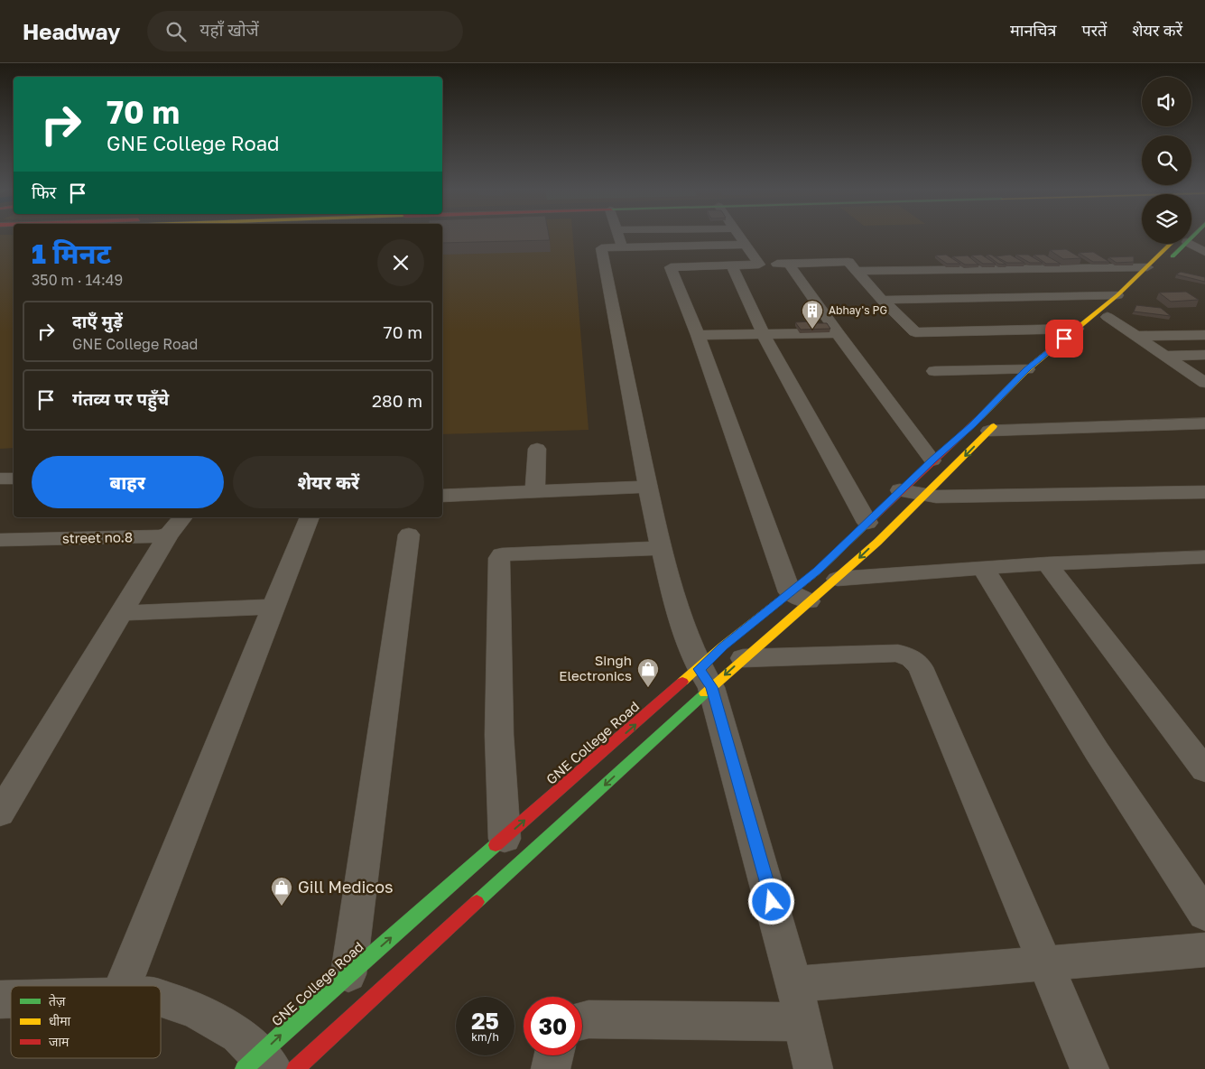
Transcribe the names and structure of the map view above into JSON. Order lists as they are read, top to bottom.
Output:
{
  "streets": {
    "main road": ["GNE College Road"],
    "street": ["street no.8"]
  },
  "places": {
    "building": ["Abhay's PG"],
    "shop": ["Singh Electronics", "Gill Medicos"]
  },
  "legend": ["तेज़", "धीमा", "जाम"],
  "page": {
    "header": "Headway",
    "search": "यहाँ खोजें",
    "nav": ["मानचित्र", "परतें", "शेयर करें"],
    "turn": ["70 m", "GNE College Road"],
    "then": "फिर",
    "heading": ["1 मिनट", "350 m · 14:49"],
    "list": [
      {
        "name": "दाएँ मुड़ें",
        "note": "GNE College Road",
        "value": "70 m"
      },
      {
        "name": "गंतव्य पर पहुँचे",
        "value": "280 m"
      }
    ],
    "buttons": ["बाहर", "शेयर करें"],
    "speed": "25 km/h",
    "limit": "30"
  }
}
